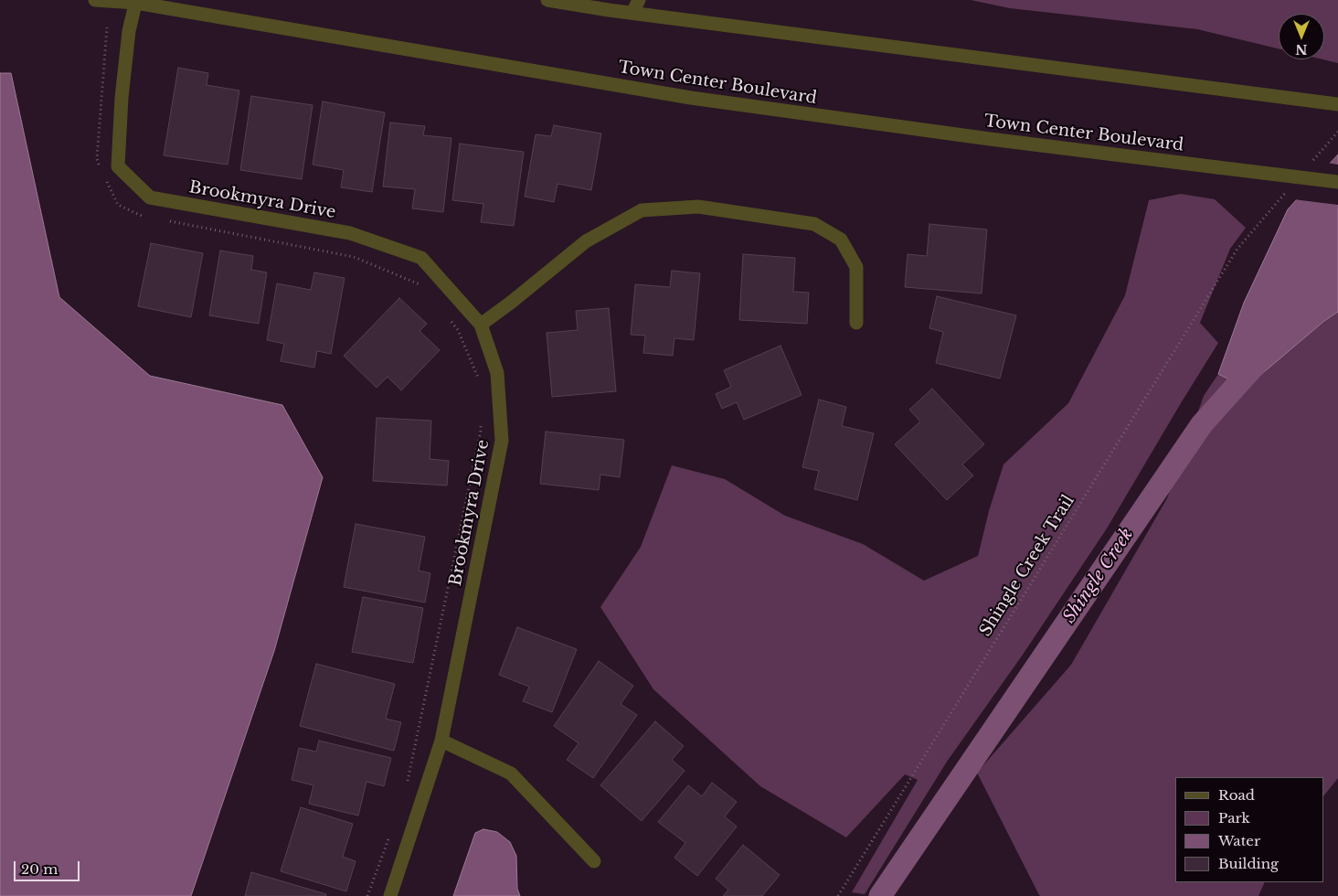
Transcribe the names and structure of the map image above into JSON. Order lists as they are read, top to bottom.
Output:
{
  "streets": {
    "street": ["Town Center Boulevard", "Brookmyra Drive"],
    "path": ["Shingle Creek Trail"]
  },
  "crossings": [
    ["Town Center Boulevard", "Brookmyra Drive"]
  ],
  "water": ["Shingle Creek"],
  "legend": [
    "Road",
    "Park",
    "Water",
    "Building"
  ],
  "scale_bar": "20 m",
  "north": "bottom"
}
